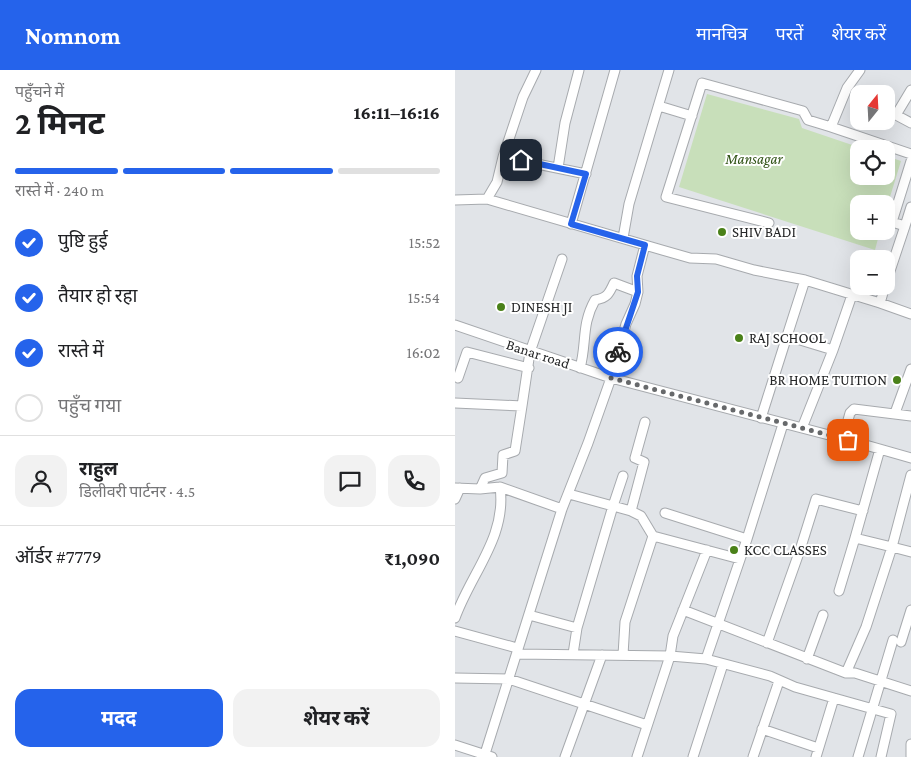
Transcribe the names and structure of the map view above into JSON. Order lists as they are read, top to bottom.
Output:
{
  "streets": {
    "street": ["Banar road"]
  },
  "parks": ["Mansagar"],
  "places": [
    "SHIV BADI",
    "DINESH JI",
    "RAJ SCHOOL",
    "BR HOME TUITION",
    "KCC CLASSES"
  ],
  "north": "top",
  "page": {
    "header": "Nomnom",
    "nav": ["मानचित्र", "परतें", "शेयर करें"],
    "heading": ["2 मिनट", "पहुँचने में", "16:11–16:16"],
    "panel": [
      "राहुल",
      "डिलीवरी पार्टनर · 4.5",
      "ऑर्डर #7779",
      "₹1,090"
    ],
    "map_buttons": ["+", "−"],
    "bar": "रास्ते में · 240 m",
    "list": [
      ["पुष्टि हुई", "15:52"],
      ["तैयार हो रहा", "15:54"],
      ["रास्ते में", "16:02"],
      "पहुँच गया"
    ],
    "buttons": ["मदद", "शेयर करें"]
  }
}
